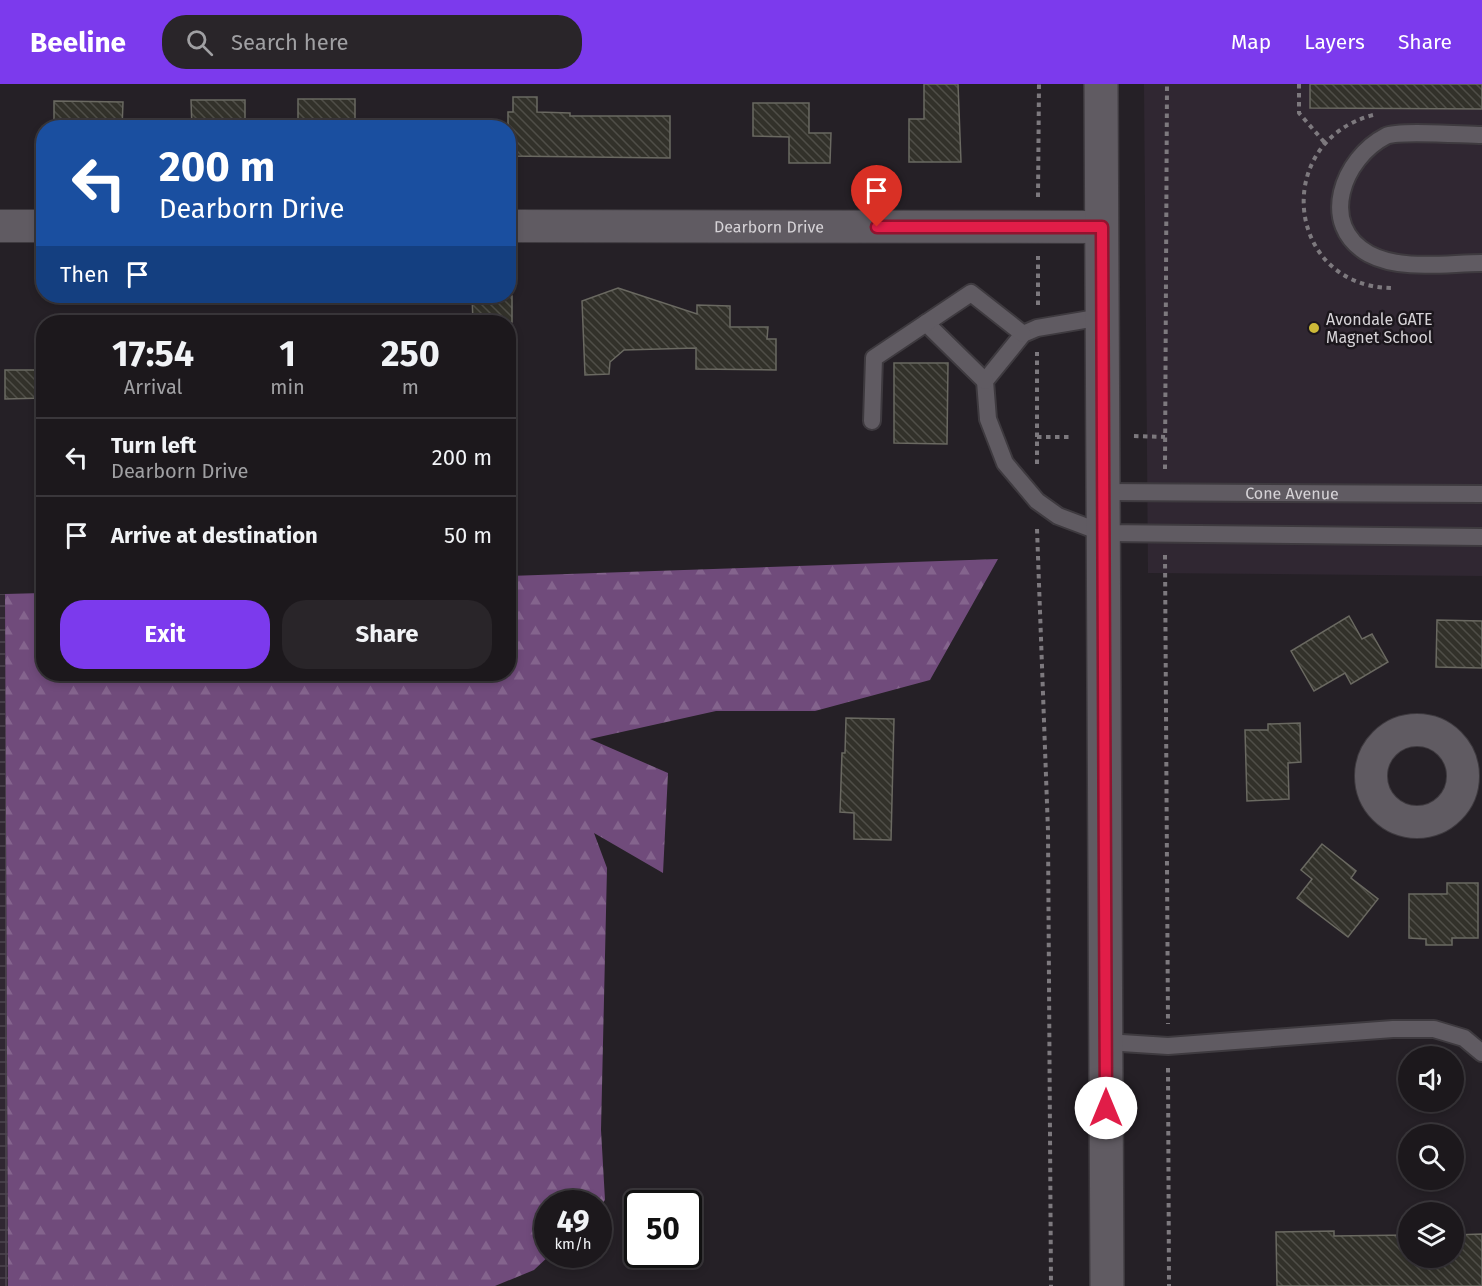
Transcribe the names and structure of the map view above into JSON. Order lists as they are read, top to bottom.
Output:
{
  "streets": {
    "street": ["Dearborn Drive"],
    "lane": ["Cone Avenue"]
  },
  "places": ["Avondale GATE Magnet School"],
  "page": {
    "header": "Beeline",
    "search": "Search here",
    "nav": ["Map", "Layers", "Share"],
    "turn": ["200 m", "Dearborn Drive"],
    "then": "Then",
    "eta": [
      "17:54",
      "Arrival",
      "1",
      "min",
      "250",
      "m"
    ],
    "list": [
      {
        "name": "Turn left",
        "note": "Dearborn Drive",
        "value": "200 m"
      },
      {
        "name": "Arrive at destination",
        "value": "50 m"
      }
    ],
    "buttons": ["Exit", "Share"],
    "speed": "49 km/h",
    "limit": "50"
  }
}
